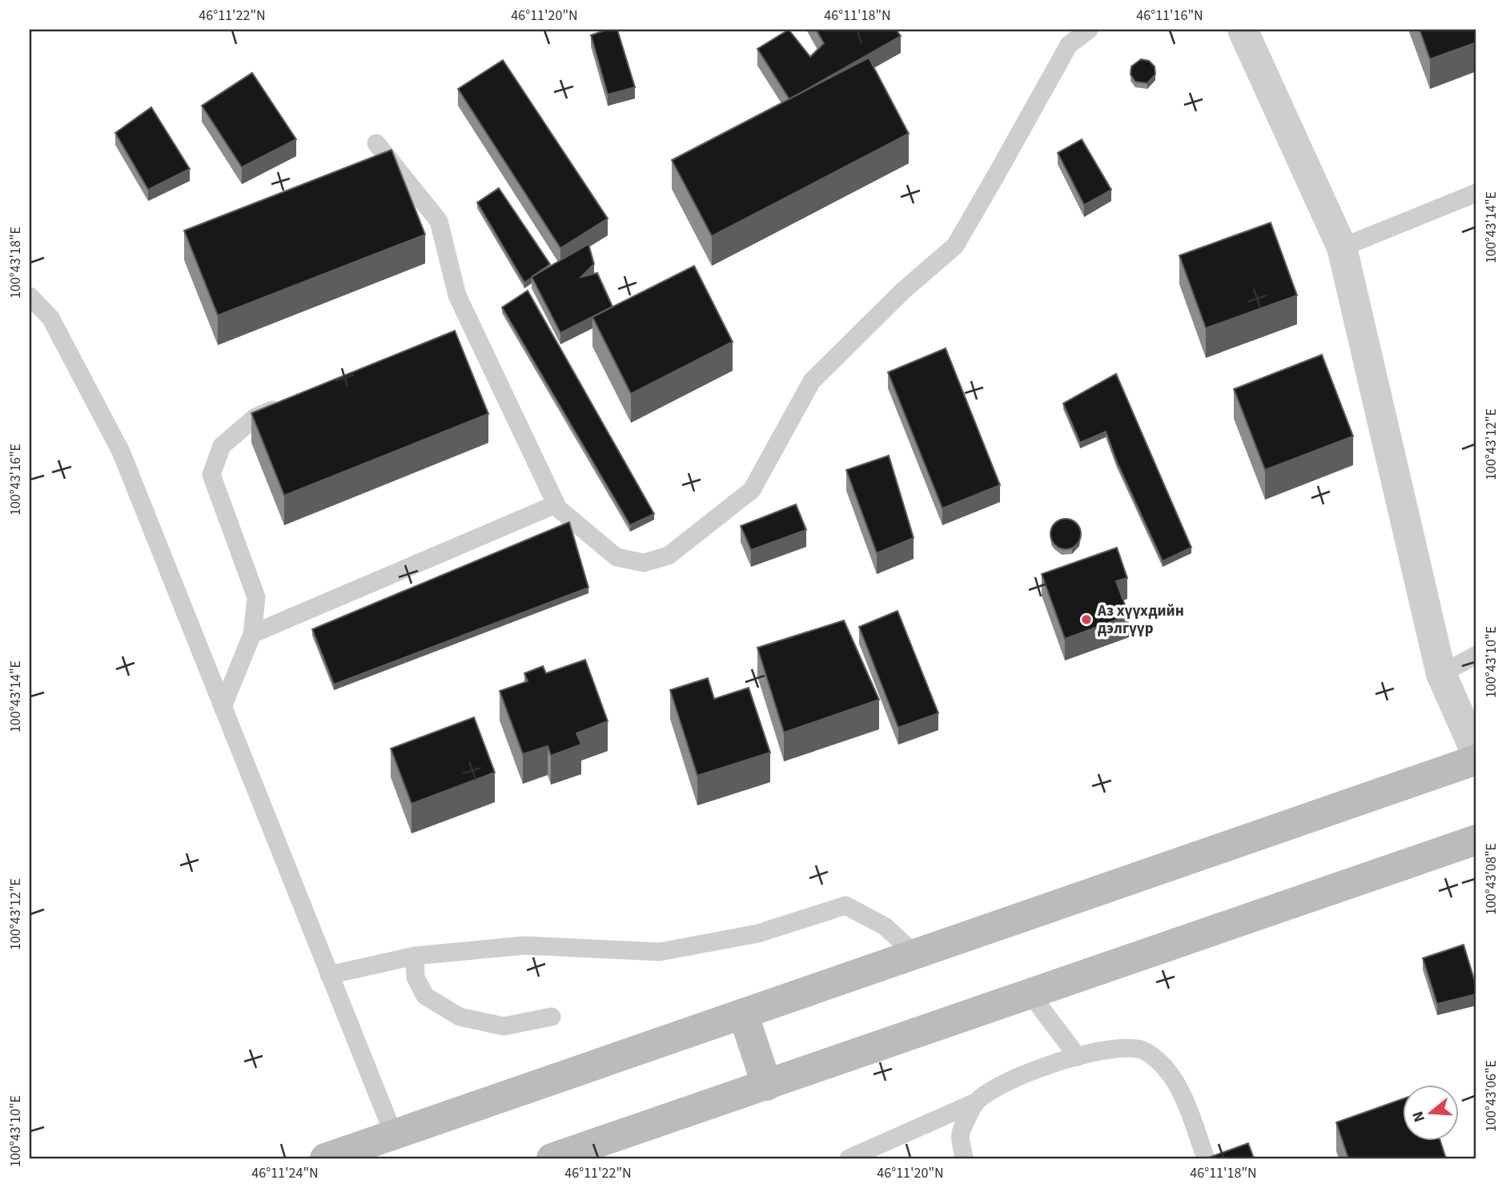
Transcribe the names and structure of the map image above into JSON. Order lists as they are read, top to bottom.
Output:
{
  "places": ["Аз хүүхдийн дэлгүүр"],
  "north": "left",
  "coordinates": [
    "46°11'22\"N",
    "46°11'20\"N",
    "46°11'18\"N",
    "46°11'16\"N",
    "100°43'14\"E",
    "100°43'18\"E",
    "100°43'12\"E",
    "100°43'16\"E",
    "100°43'10\"E",
    "100°43'08\"E",
    "100°43'06\"E",
    "46°11'24\"N"
  ]
}
